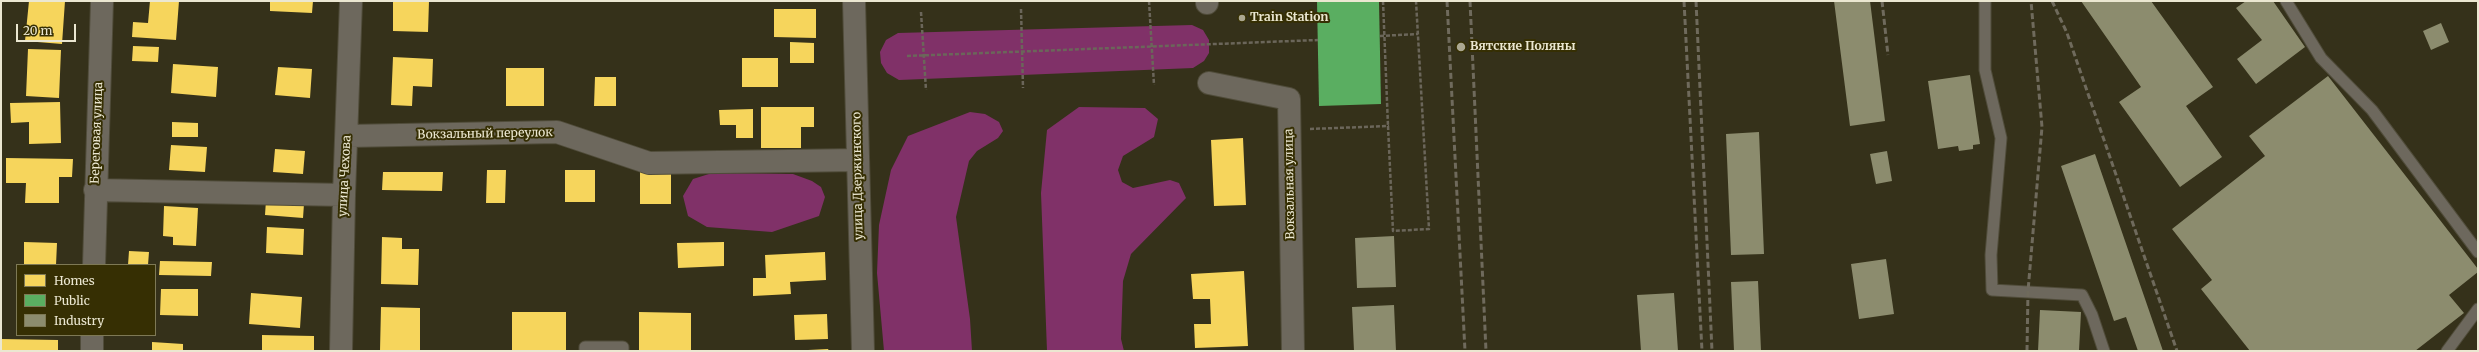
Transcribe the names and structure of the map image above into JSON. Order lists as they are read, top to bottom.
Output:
{
  "streets": {
    "street": [
      "Береговая улица",
      "Вокзальный переулок",
      "улица Чехова",
      "улица Дзержинского",
      "Вокзальная улица"
    ]
  },
  "crossings": [
    ["Вокзальный переулок", "улица Чехова"],
    ["Вокзальный переулок", "улица Дзержинского"]
  ],
  "places": ["Train Station", "Вятские Поляны"],
  "legend": ["Homes", "Public", "Industry"],
  "scale_bar": "20 m"
}
